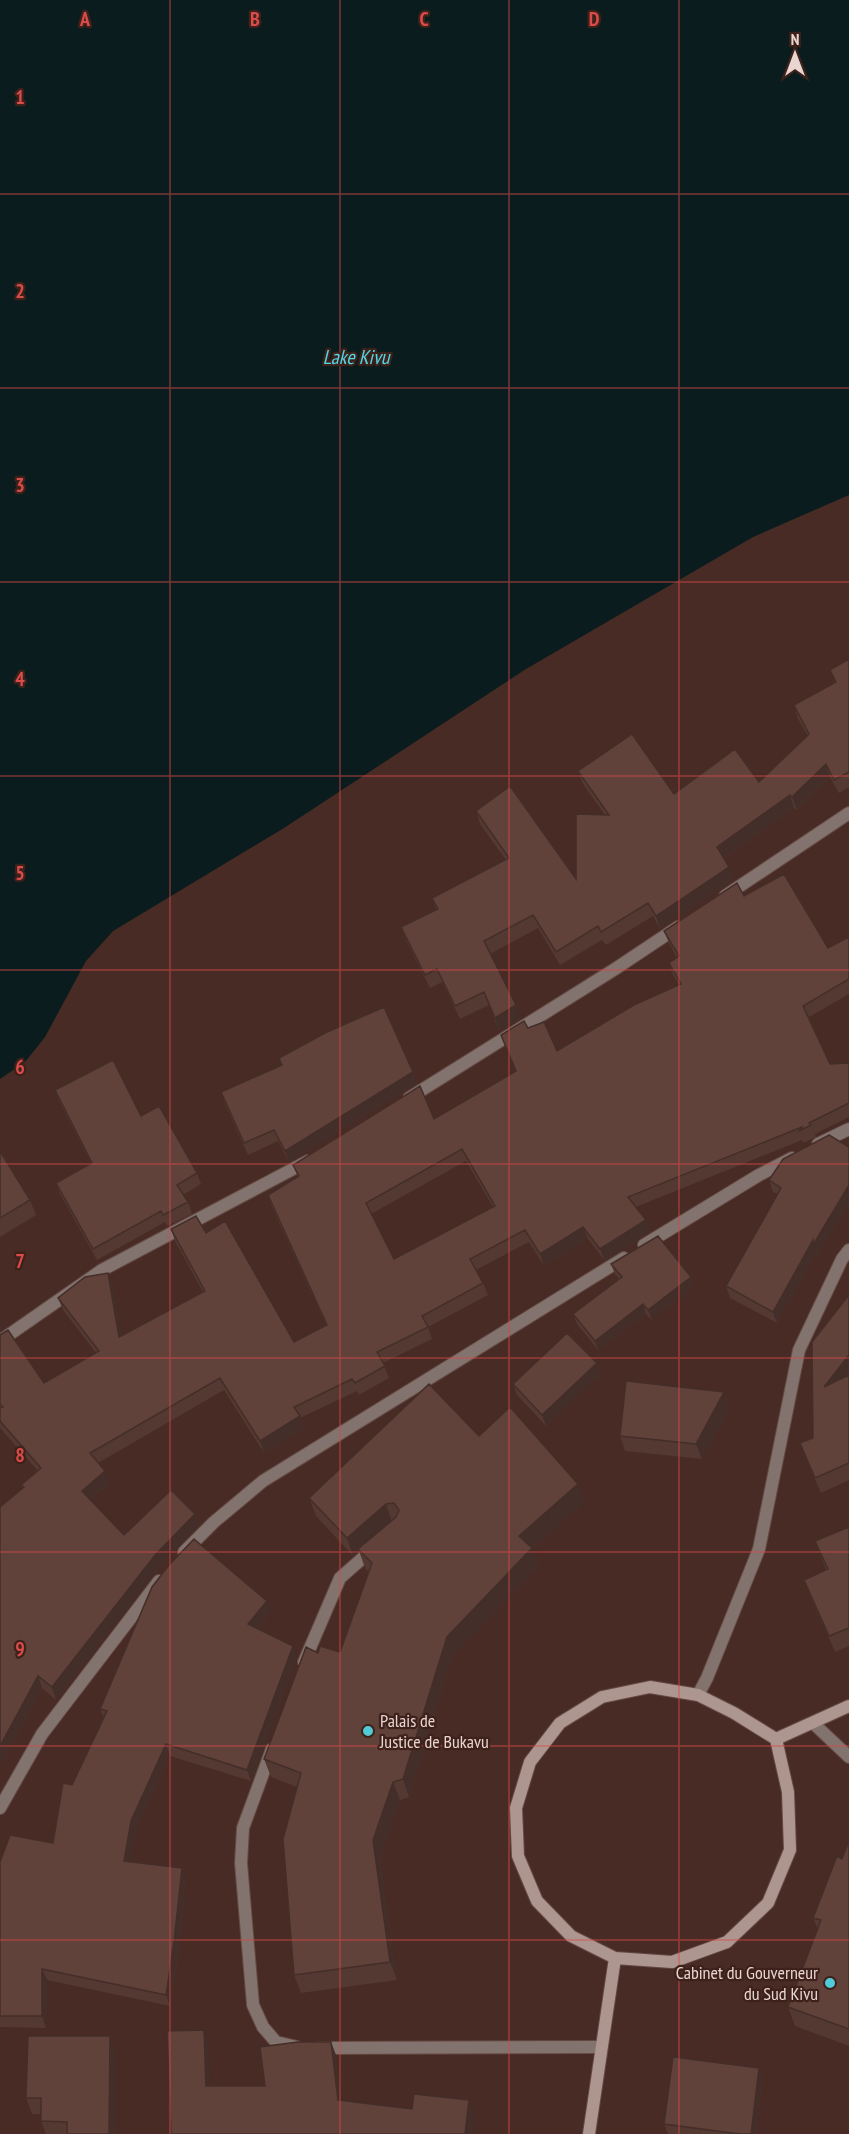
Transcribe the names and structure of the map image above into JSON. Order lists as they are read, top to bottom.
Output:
{
  "water": ["Lake Kivu"],
  "places": ["Palais de Justice de Bukavu", "Cabinet du Gouverneur du Sud Kivu"],
  "north": "top",
  "grid": {
    "columns": [
      "A",
      "B",
      "C",
      "D"
    ],
    "rows": [
      "1",
      "2",
      "3",
      "4",
      "5",
      "6",
      "7",
      "8",
      "9"
    ]
  }
}
